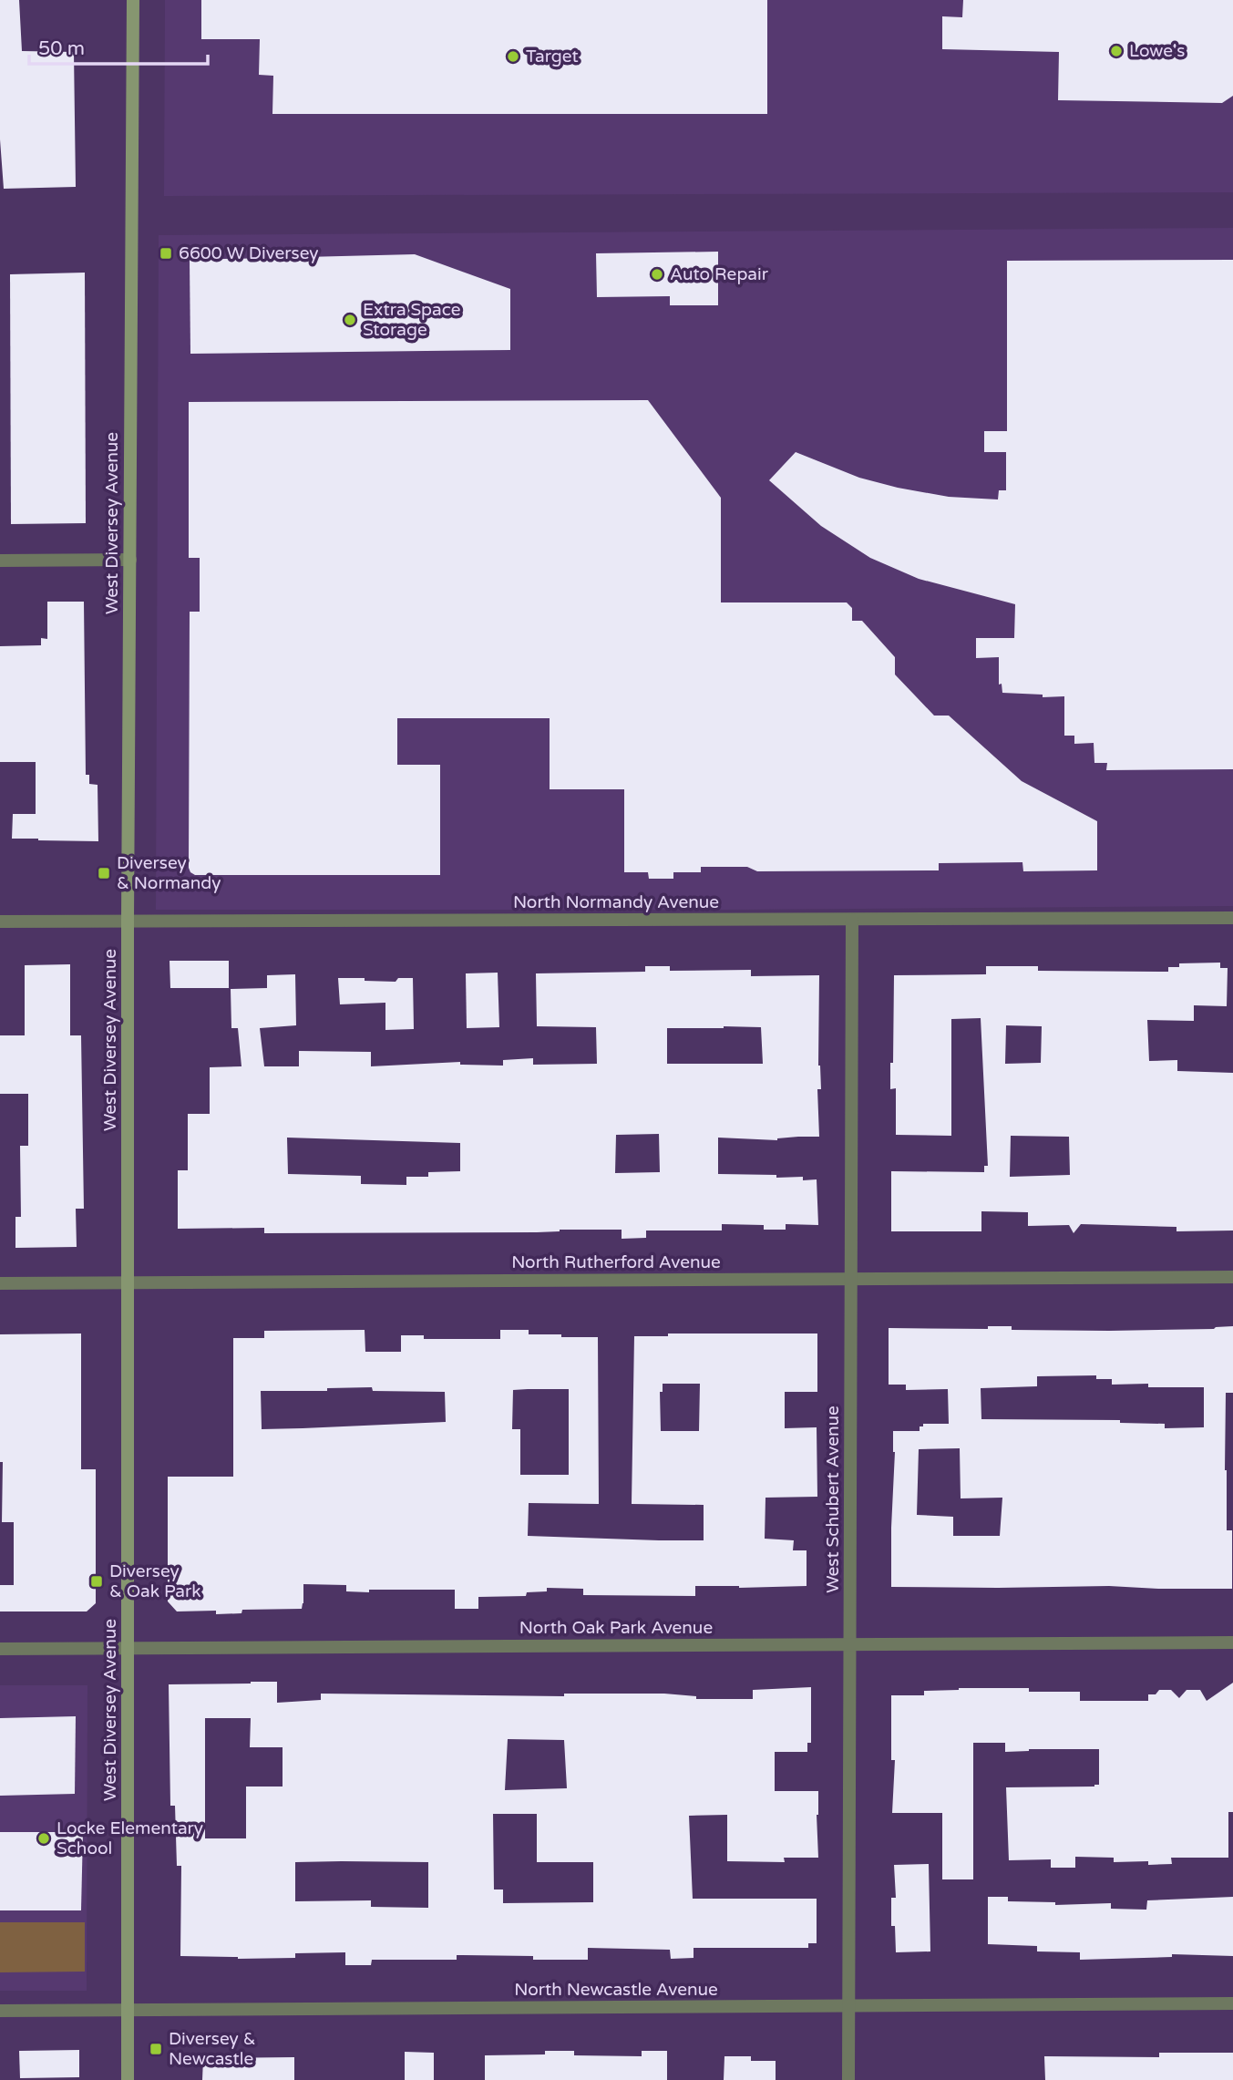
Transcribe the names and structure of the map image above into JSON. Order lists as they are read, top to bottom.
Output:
{
  "streets": {
    "main road": ["West Diversey Avenue"],
    "street": [
      "North Normandy Avenue",
      "North Rutherford Avenue",
      "West Schubert Avenue",
      "North Oak Park Avenue",
      "North Newcastle Avenue"
    ]
  },
  "crossings": [
    ["West Diversey Avenue", "North Normandy Avenue"],
    ["West Diversey Avenue", "North Rutherford Avenue"],
    ["West Diversey Avenue", "North Oak Park Avenue"],
    ["West Diversey Avenue", "North Newcastle Avenue"],
    ["North Normandy Avenue", "West Schubert Avenue"],
    ["North Rutherford Avenue", "West Schubert Avenue"],
    ["West Schubert Avenue", "North Oak Park Avenue"],
    ["West Schubert Avenue", "North Newcastle Avenue"]
  ],
  "places": {
    "other": [
      "Lowe's",
      "Target",
      "Auto Repair",
      "Extra Space Storage",
      "Locke Elementary School"
    ],
    "transit": [
      "6600 W Diversey",
      "Diversey & Normandy",
      "Diversey & Oak Park",
      "Diversey & Newcastle"
    ]
  },
  "scale_bar": "50 m"
}
